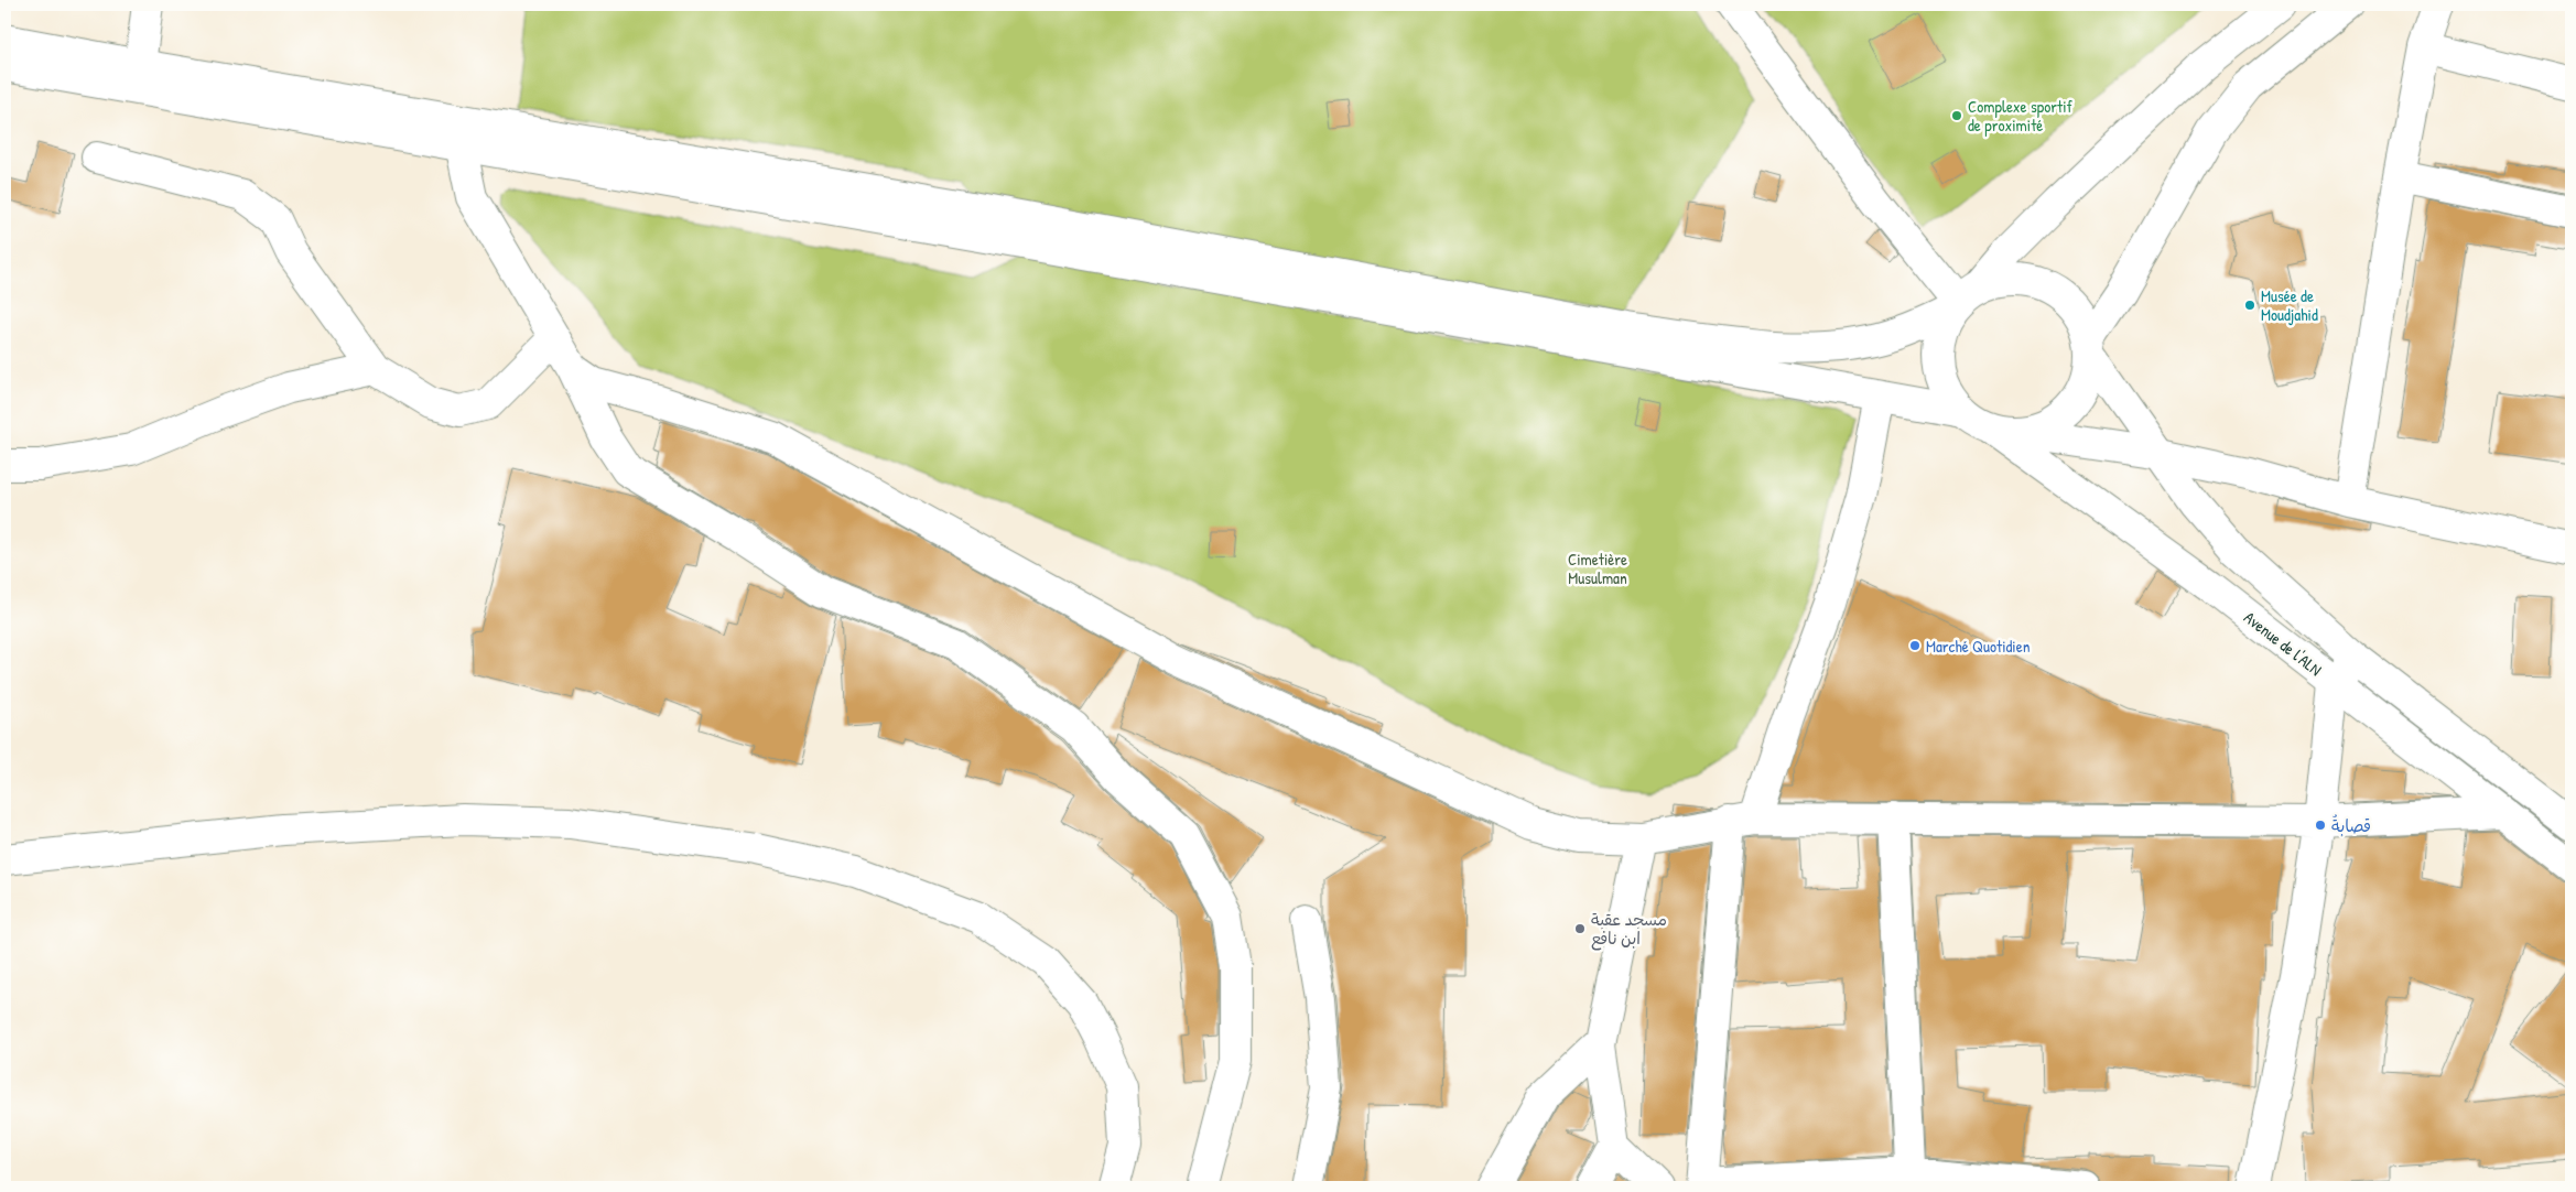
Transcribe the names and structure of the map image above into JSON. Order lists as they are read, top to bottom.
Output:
{
  "streets": {
    "main road": ["Avenue de l'ALN"]
  },
  "parks": ["Cimetière Musulman"],
  "places": [
    "Complexe sportif de proximité",
    "Musée de Moudjahid",
    "Marché Quotidien",
    "قصابةُ",
    "مسجد عقبة ابن نافع"
  ]
}
